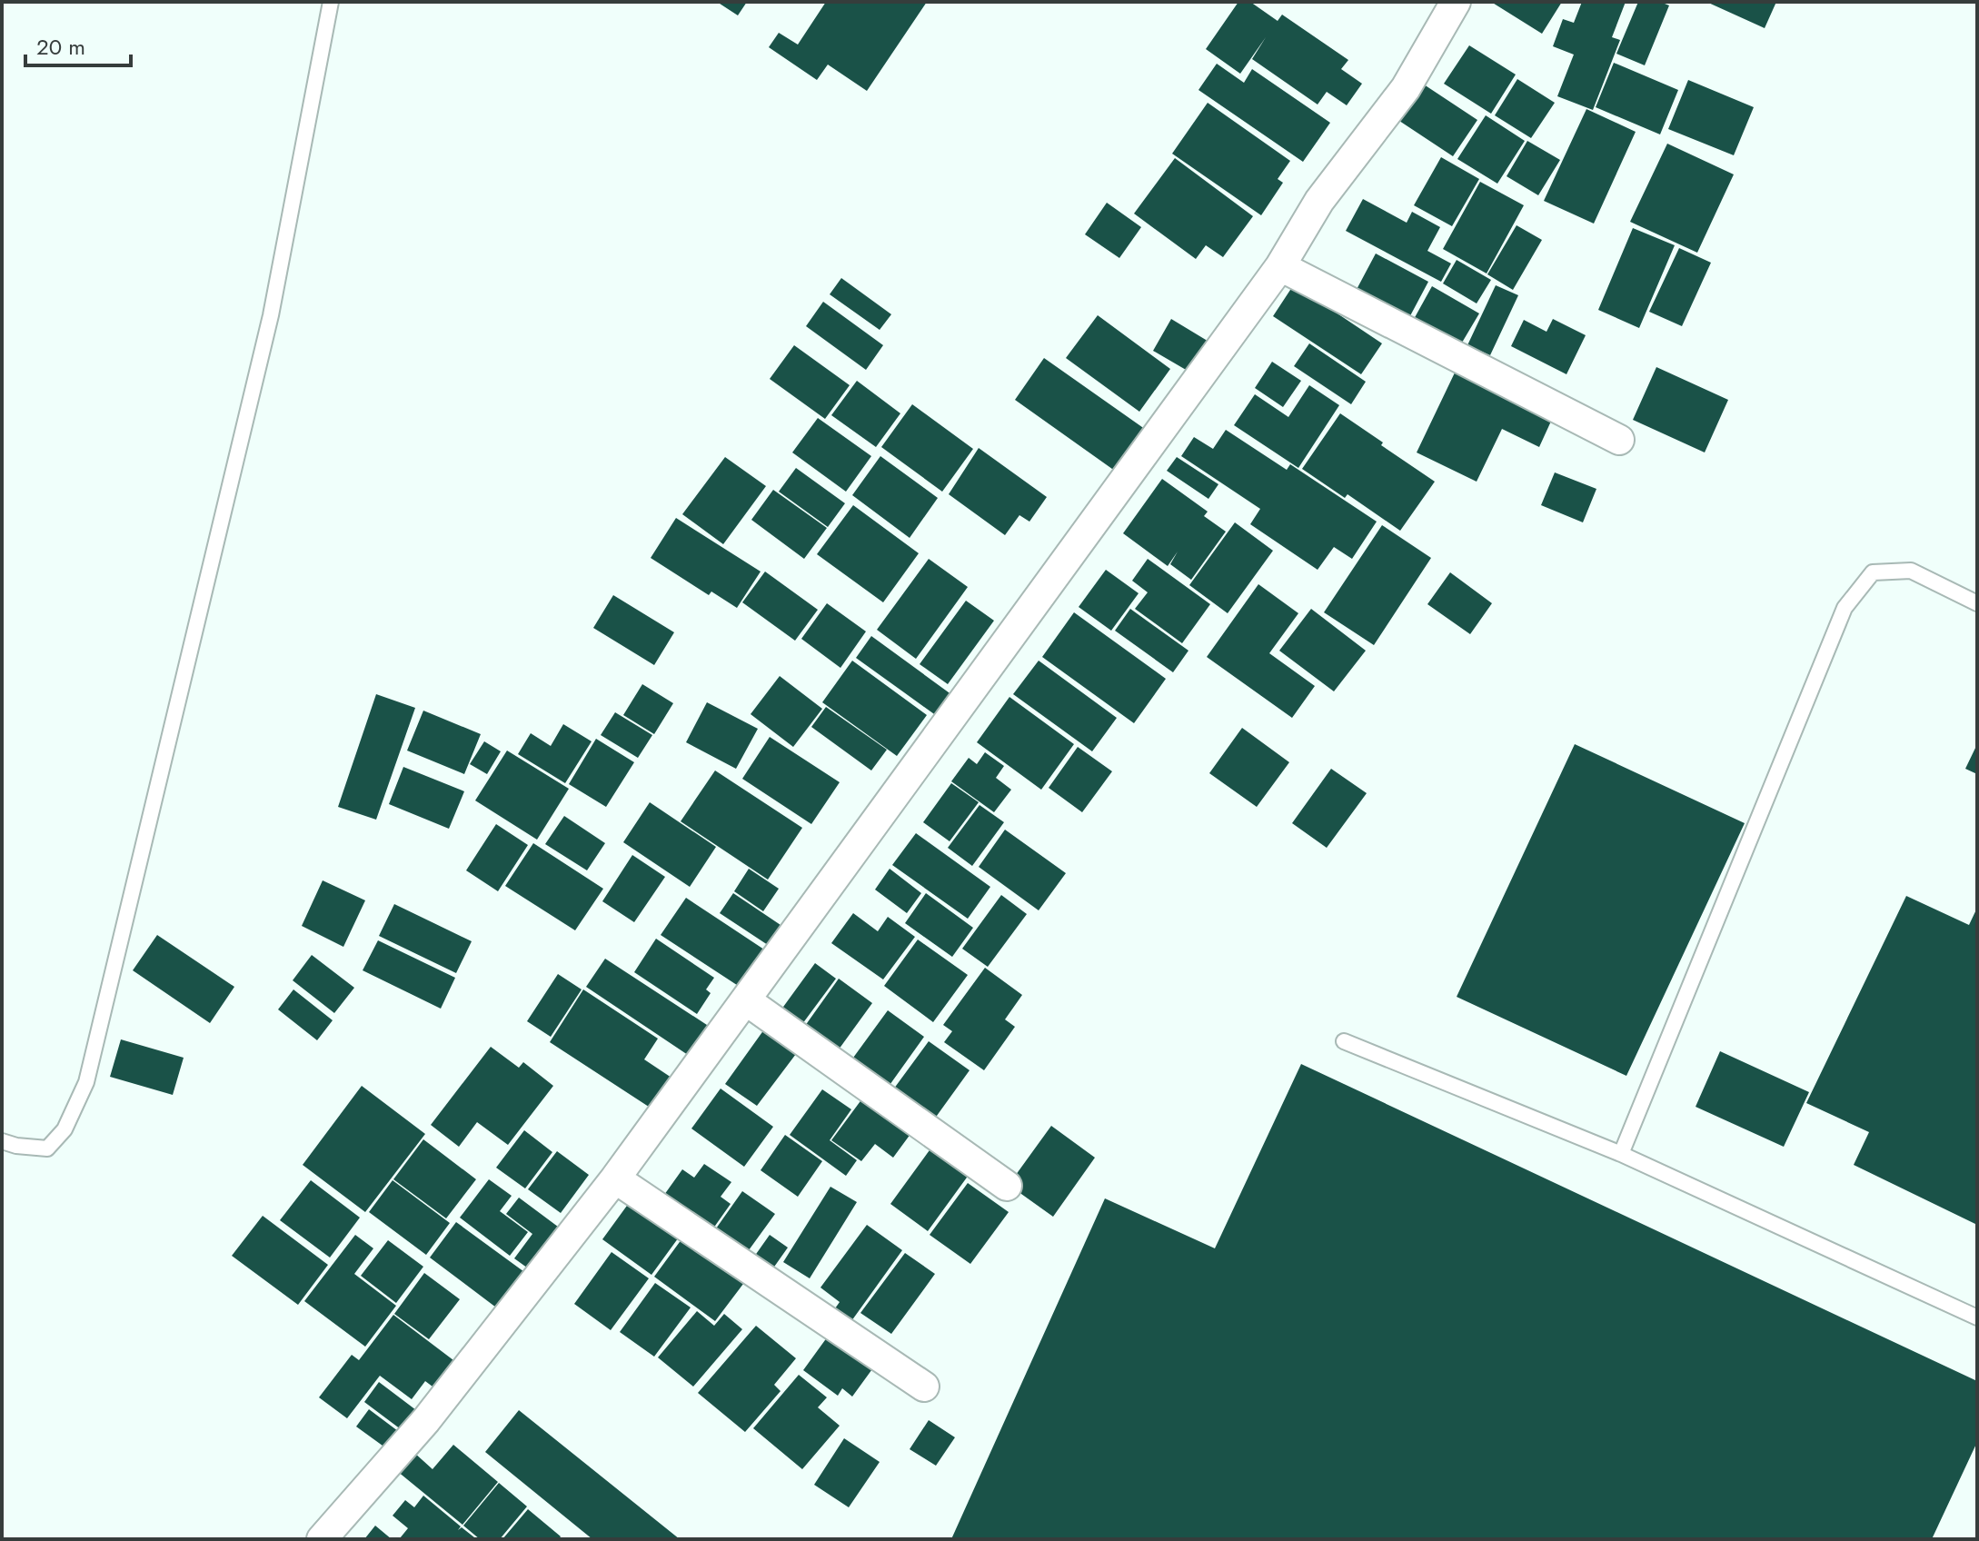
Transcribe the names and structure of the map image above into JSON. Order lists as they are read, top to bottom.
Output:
{
  "scale_bar": "20 m"
}
